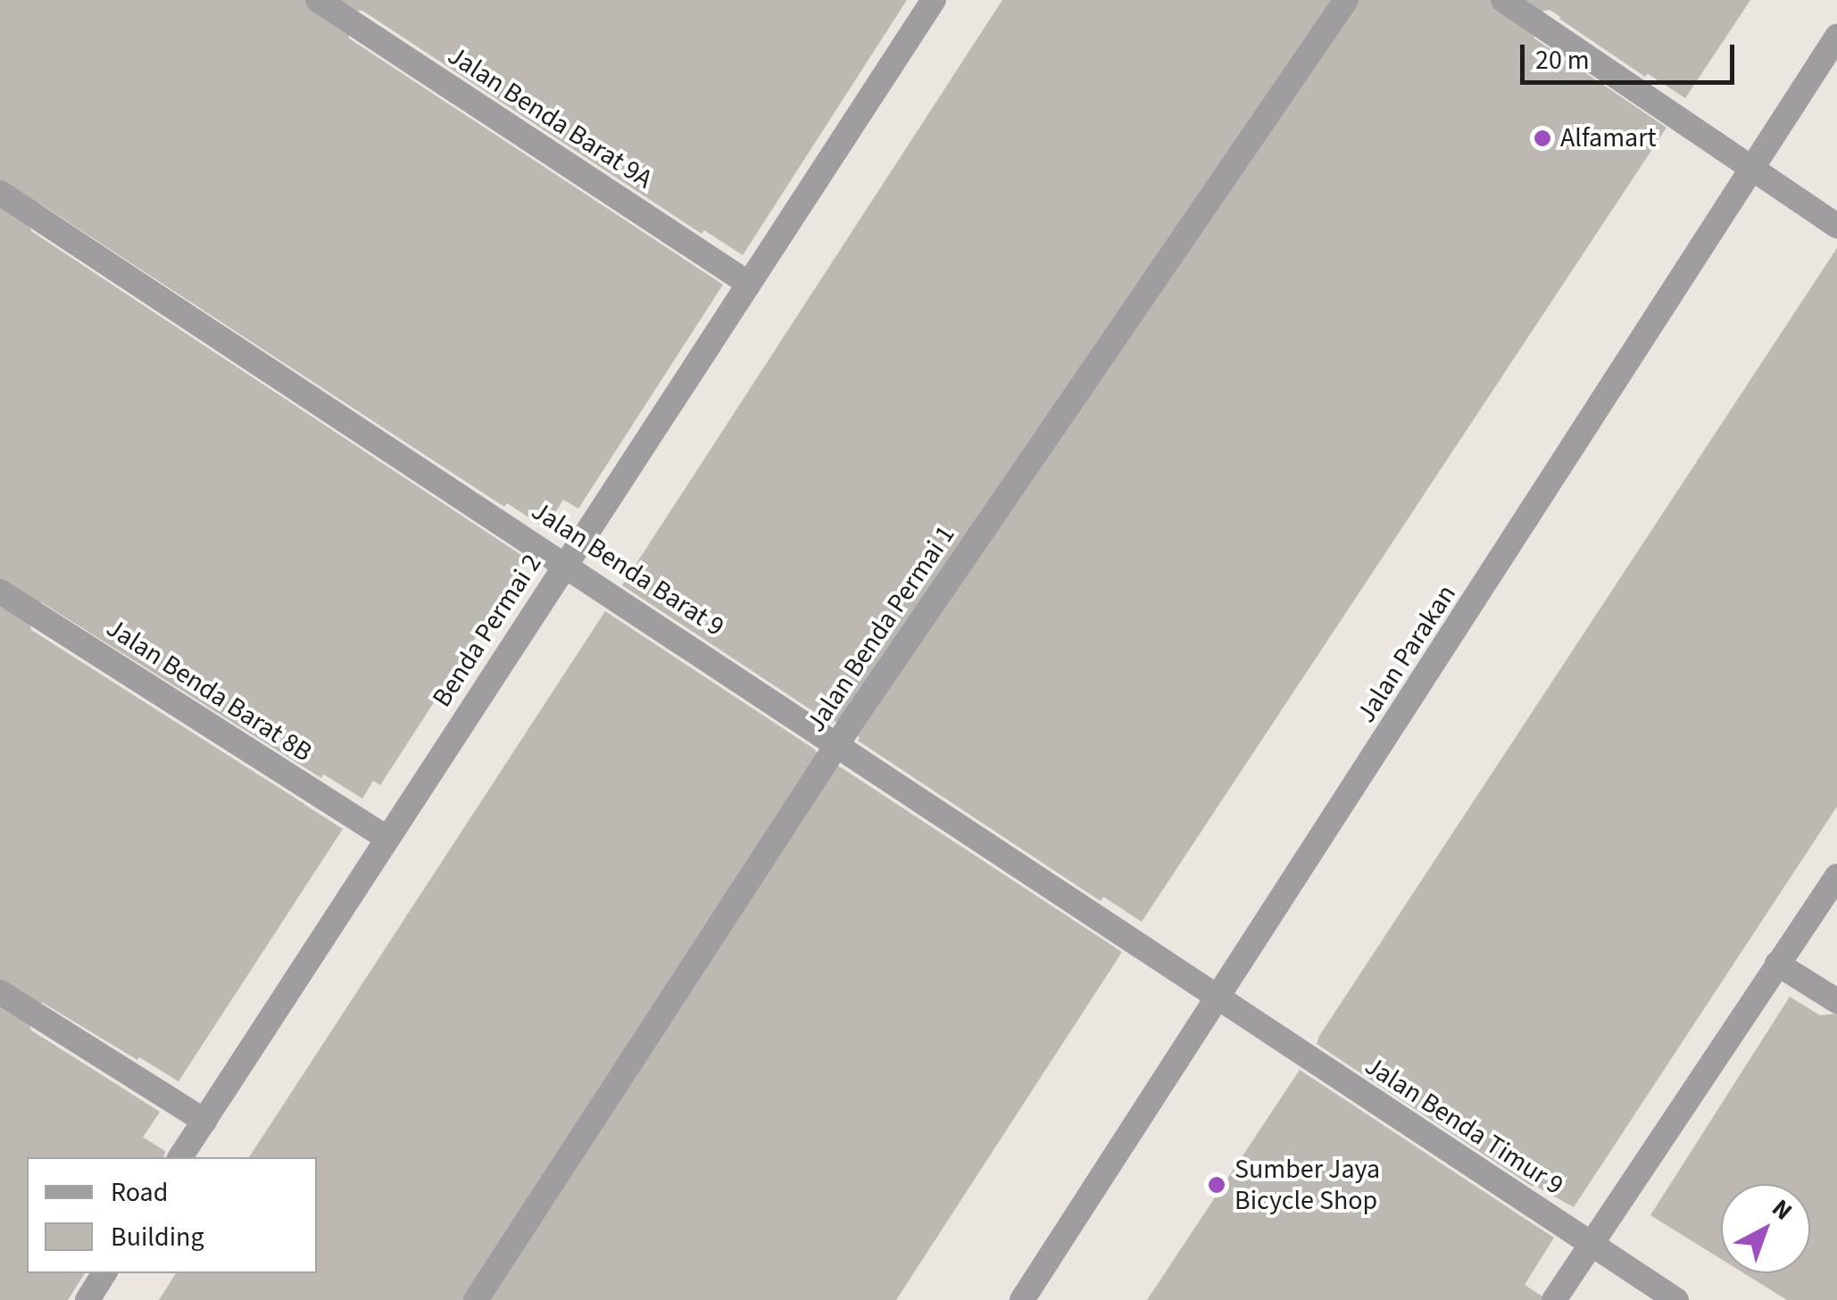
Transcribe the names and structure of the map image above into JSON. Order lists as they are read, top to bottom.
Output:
{
  "streets": {
    "street": [
      "Jalan Benda Barat 9A",
      "Jalan Benda Barat 9",
      "Jalan Benda Permai 1",
      "Benda Permai 2",
      "Jalan Parakan",
      "Jalan Benda Barat 8B",
      "Jalan Benda Timur 9"
    ]
  },
  "crossings": [
    ["Jalan Benda Barat 9A", "Benda Permai 2"],
    ["Jalan Benda Barat 9", "Jalan Benda Permai 1"],
    ["Jalan Benda Barat 9", "Benda Permai 2"],
    ["Jalan Benda Barat 9", "Jalan Parakan"],
    ["Jalan Benda Barat 9", "Jalan Benda Timur 9"],
    ["Benda Permai 2", "Jalan Benda Barat 8B"],
    ["Jalan Parakan", "Jalan Benda Timur 9"]
  ],
  "places": ["Alfamart", "Sumber Jaya Bicycle Shop"],
  "legend": ["Road", "Building"],
  "scale_bar": "20 m",
  "north": "top right"
}
